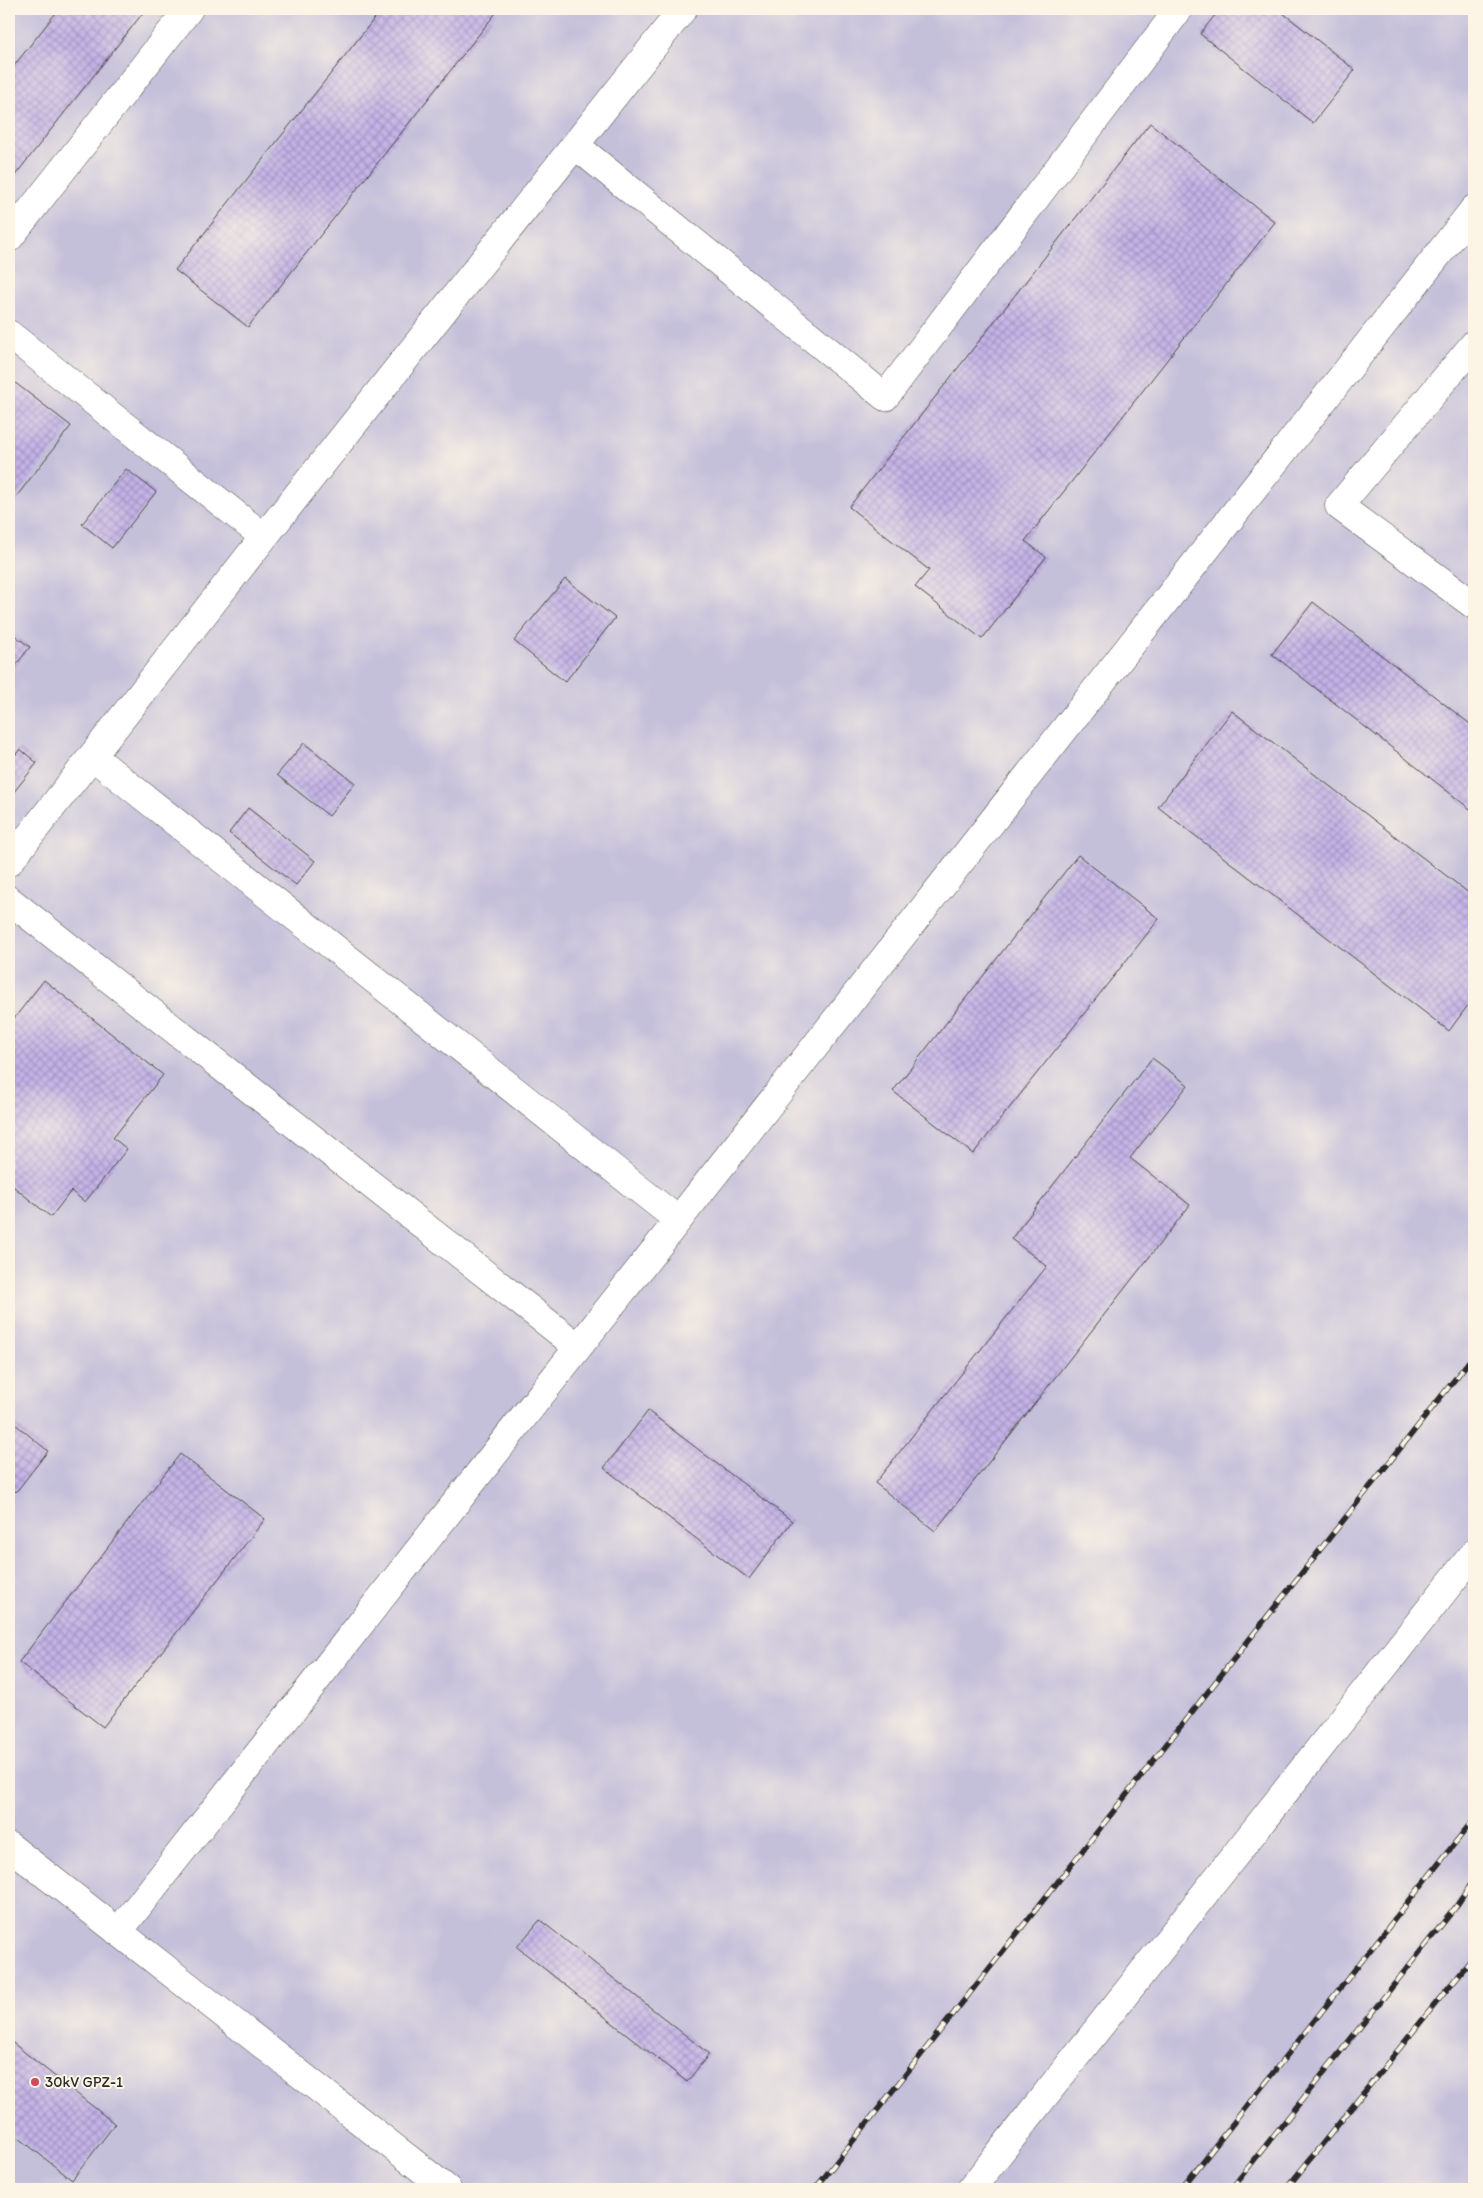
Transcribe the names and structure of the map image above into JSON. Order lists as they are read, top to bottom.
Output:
{
  "places": ["30kV GPZ-1"]
}
